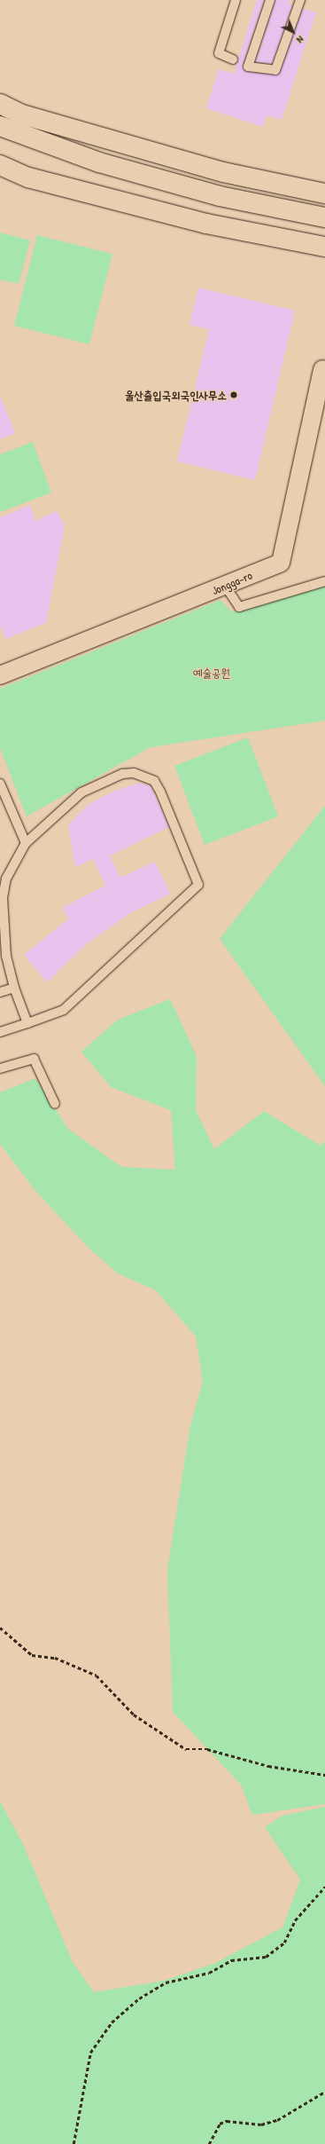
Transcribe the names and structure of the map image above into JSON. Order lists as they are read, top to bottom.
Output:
{
  "streets": {
    "street": ["Jongga-ro"]
  },
  "parks": ["예술공원"],
  "places": ["울산출입국외국인사무소"],
  "north": "bottom right"
}
